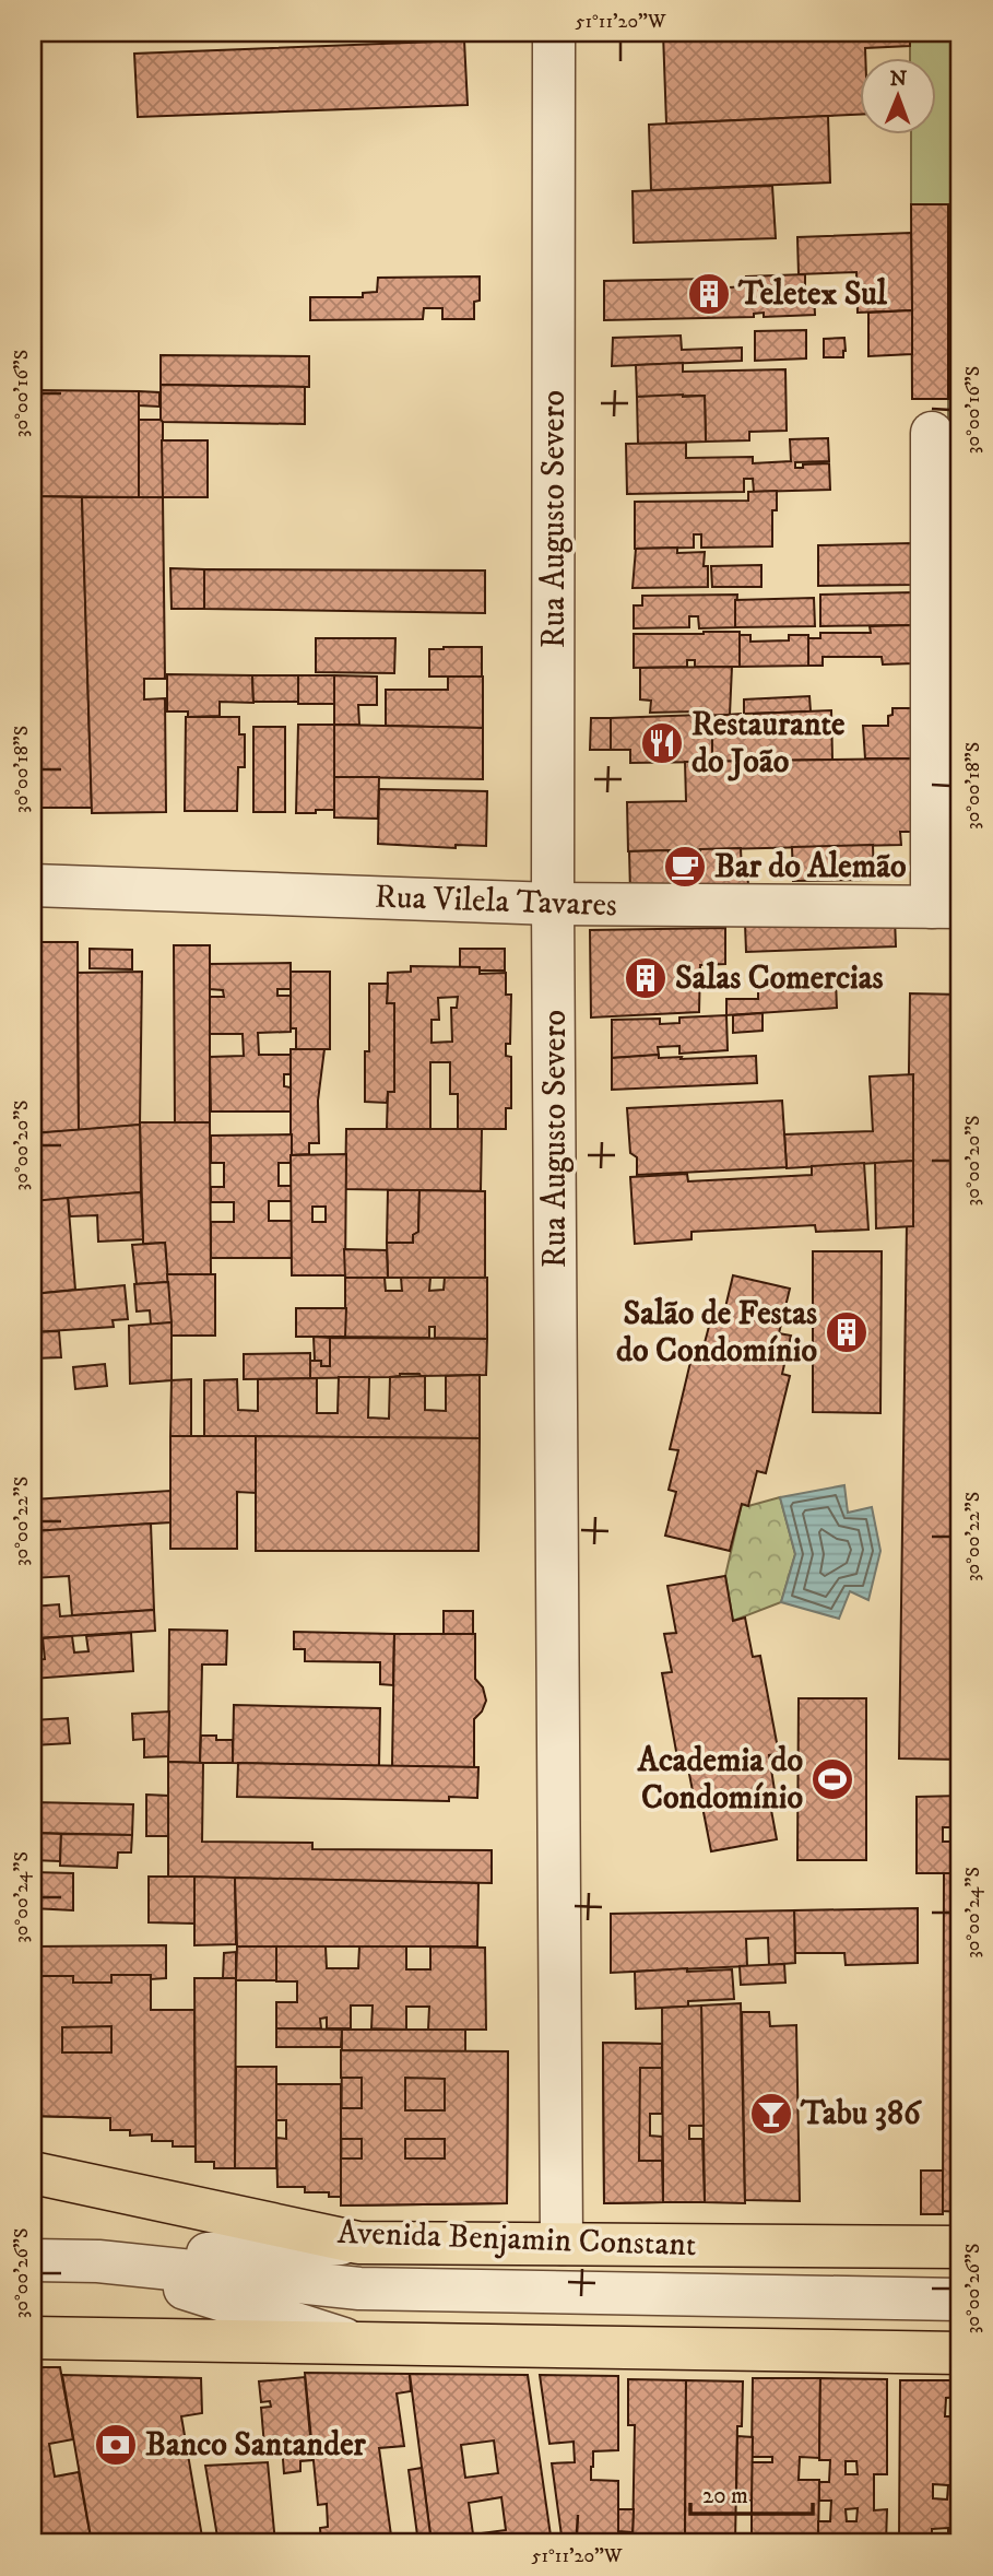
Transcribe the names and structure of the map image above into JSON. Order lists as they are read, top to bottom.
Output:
{
  "streets": {
    "main road": ["Avenida Benjamin Constant"],
    "street": ["Rua Augusto Severo", "Rua Vilela Tavares"]
  },
  "crossings": [
    ["Rua Augusto Severo", "Rua Vilela Tavares"],
    ["Rua Augusto Severo", "Avenida Benjamin Constant"]
  ],
  "places": {
    "building": ["Teletex Sul", "Salas Comercias", "Salão de Festas do Condomínio"],
    "restaurant": ["Restaurante do João"],
    "cafe": ["Bar do Alemão"],
    "sports": ["Academia do Condomínio"],
    "bar": ["Tabu 386"],
    "bank": ["Banco Santander"]
  },
  "scale_bar": "20 m",
  "north": "top",
  "coordinates": [
    "51°11'20\"W",
    "30°00'16\"S",
    "30°00'18\"S",
    "30°00'20\"S",
    "30°00'22\"S",
    "30°00'24\"S",
    "30°00'26\"S"
  ]
}
